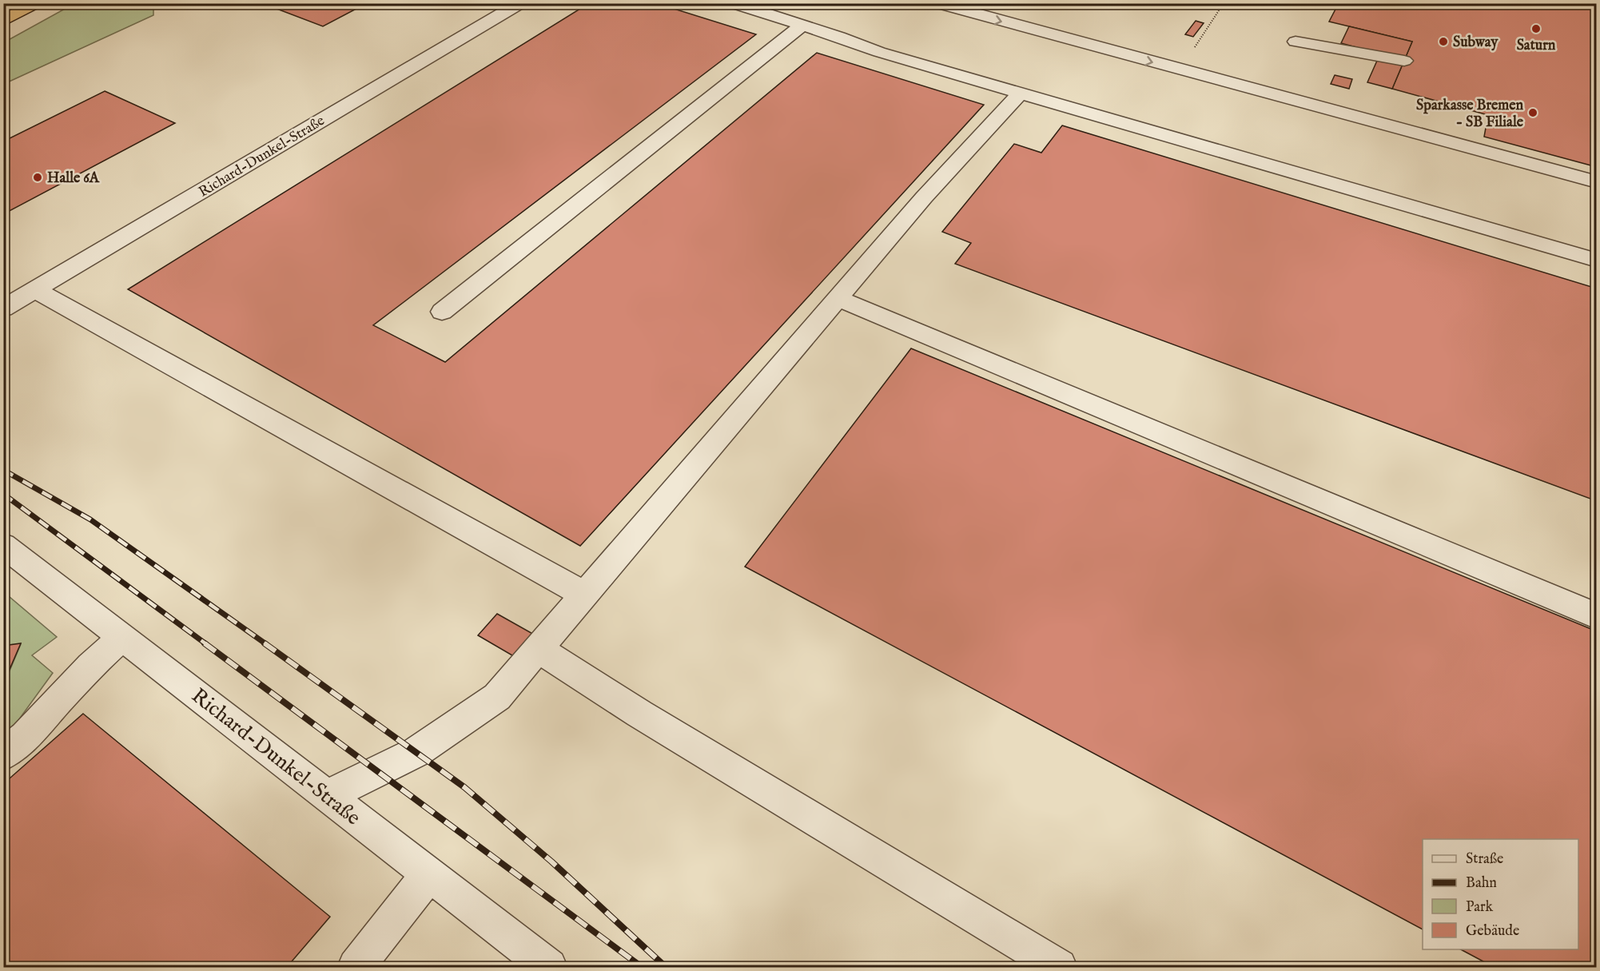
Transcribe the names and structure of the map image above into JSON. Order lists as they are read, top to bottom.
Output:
{
  "streets": {
    "street": ["Richard-Dunkel-Straße"]
  },
  "places": [
    "Saturn",
    "Subway",
    "Sparkasse Bremen - SB Filiale",
    "Halle 6A"
  ],
  "legend": [
    "Straße",
    "Bahn",
    "Park",
    "Gebäude"
  ]
}
